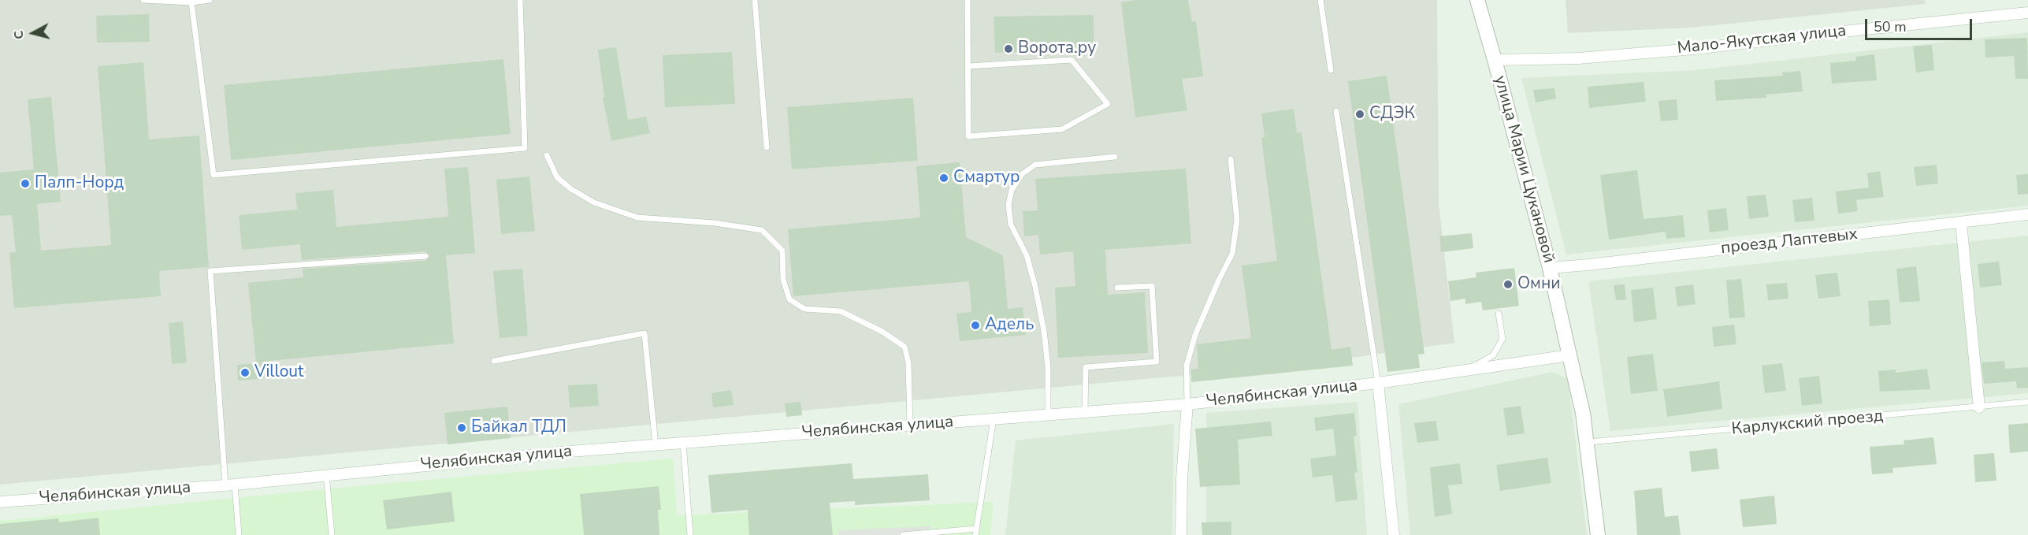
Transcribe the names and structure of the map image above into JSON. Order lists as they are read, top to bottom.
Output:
{
  "streets": {
    "street": [
      "Мало-Якутская улица",
      "улица Марии Цукановой",
      "проезд Лаптевых",
      "Челябинская улица"
    ],
    "lane": ["Карлукский проезд"]
  },
  "crossings": [
    ["Мало-Якутская улица", "улица Марии Цукановой"],
    ["улица Марии Цукановой", "проезд Лаптевых"],
    ["улица Марии Цукановой", "Челябинская улица"],
    ["улица Марии Цукановой", "Карлукский проезд"]
  ],
  "places": [
    "Ворота.ру",
    "СДЭК",
    "Смартур",
    "Палп-Норд",
    "Омни",
    "Адель",
    "Villout",
    "Байкал ТДЛ"
  ],
  "scale_bar": "50 m",
  "north": "left"
}
